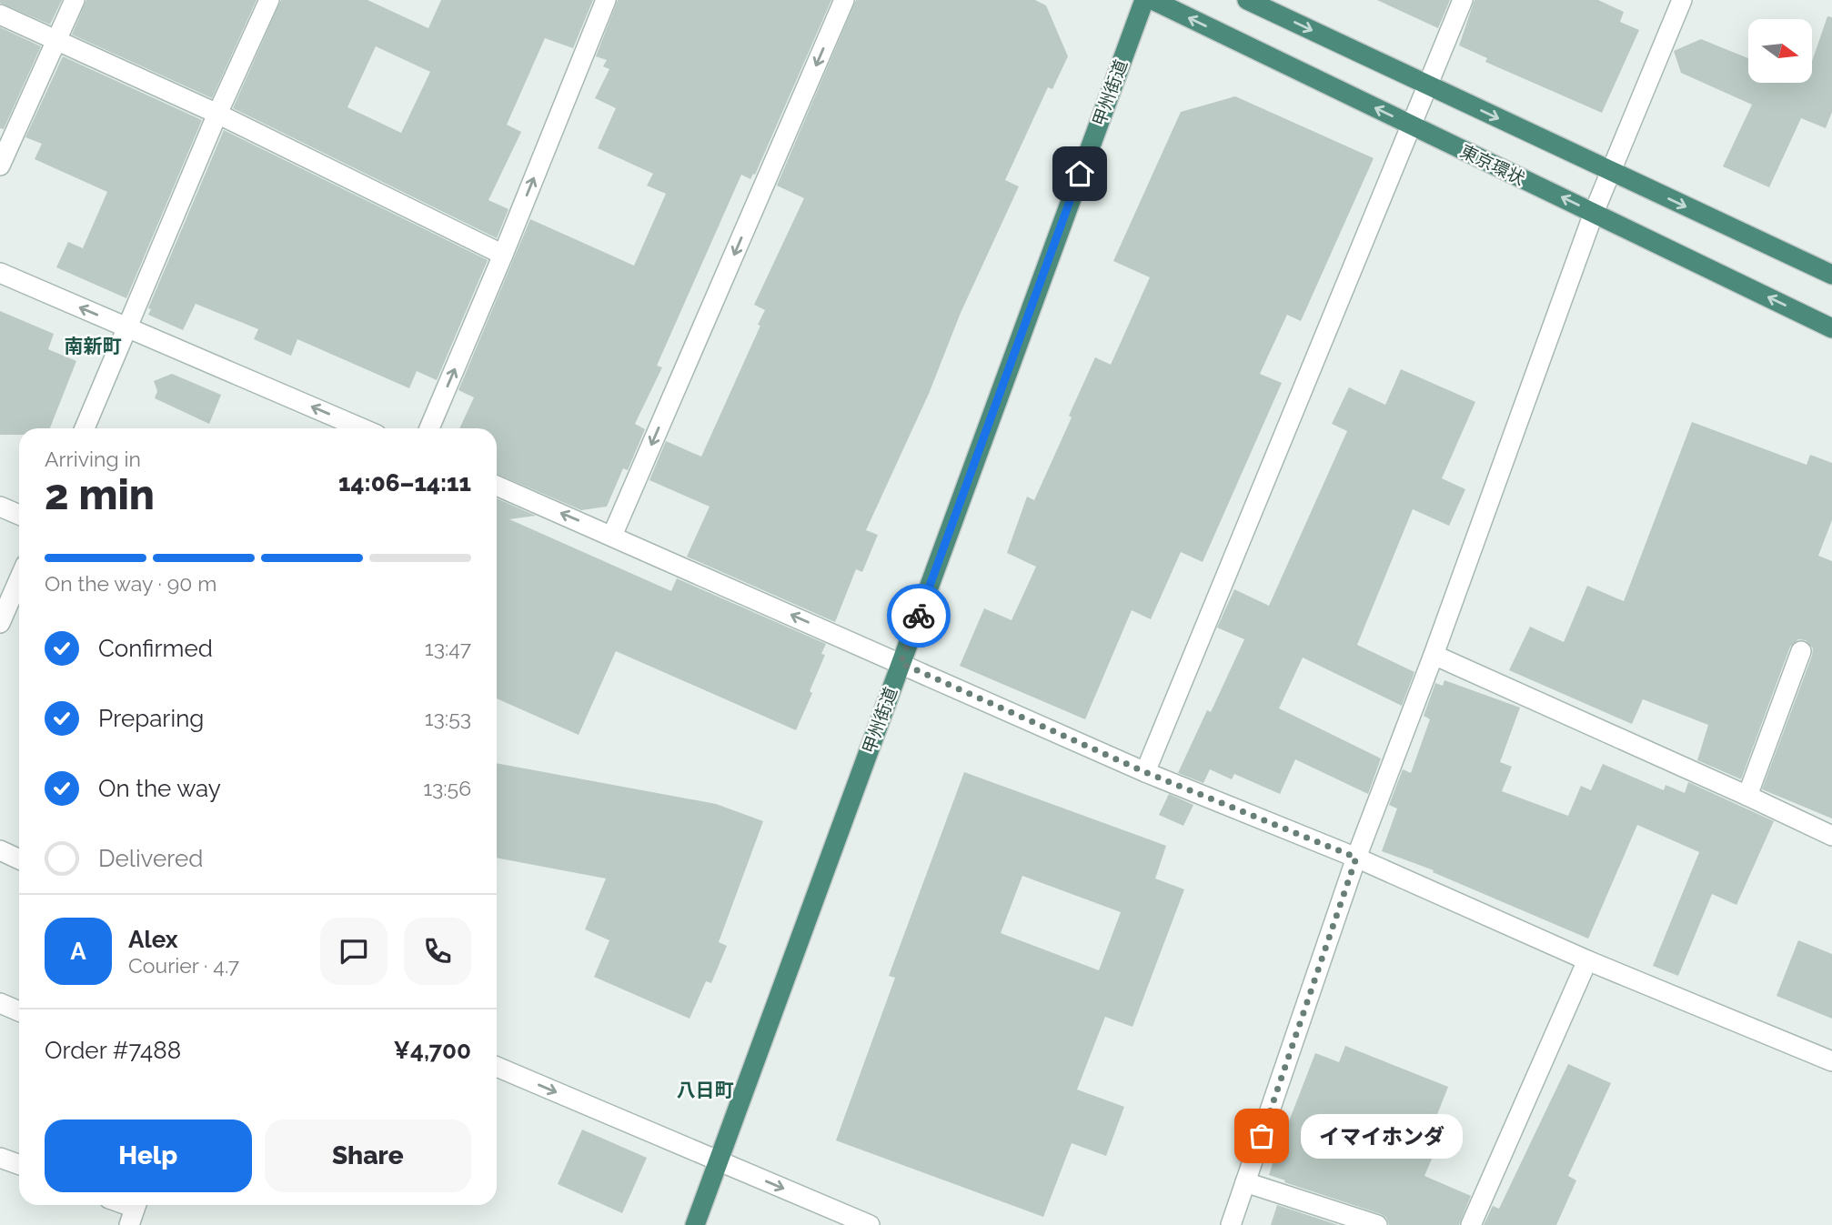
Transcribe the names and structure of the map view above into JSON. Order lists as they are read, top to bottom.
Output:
{
  "streets": {
    "highway": ["甲州街道", "東京環状"]
  },
  "districts": ["南新町", "八日町"],
  "places": ["イマイホンダ"],
  "north": "right",
  "page": {
    "heading": ["2 min", "Arriving in", "14:06–14:11"],
    "panel": [
      "Alex",
      "Courier · 4.7",
      "Order #7488",
      "¥4,700"
    ],
    "bar": "On the way · 90 m",
    "list": [
      ["Confirmed", "13:47"],
      ["Preparing", "13:53"],
      ["On the way", "13:56"],
      "Delivered"
    ],
    "round": "A",
    "buttons": ["Help", "Share"],
    "bubble": "イマイホンダ"
  }
}
